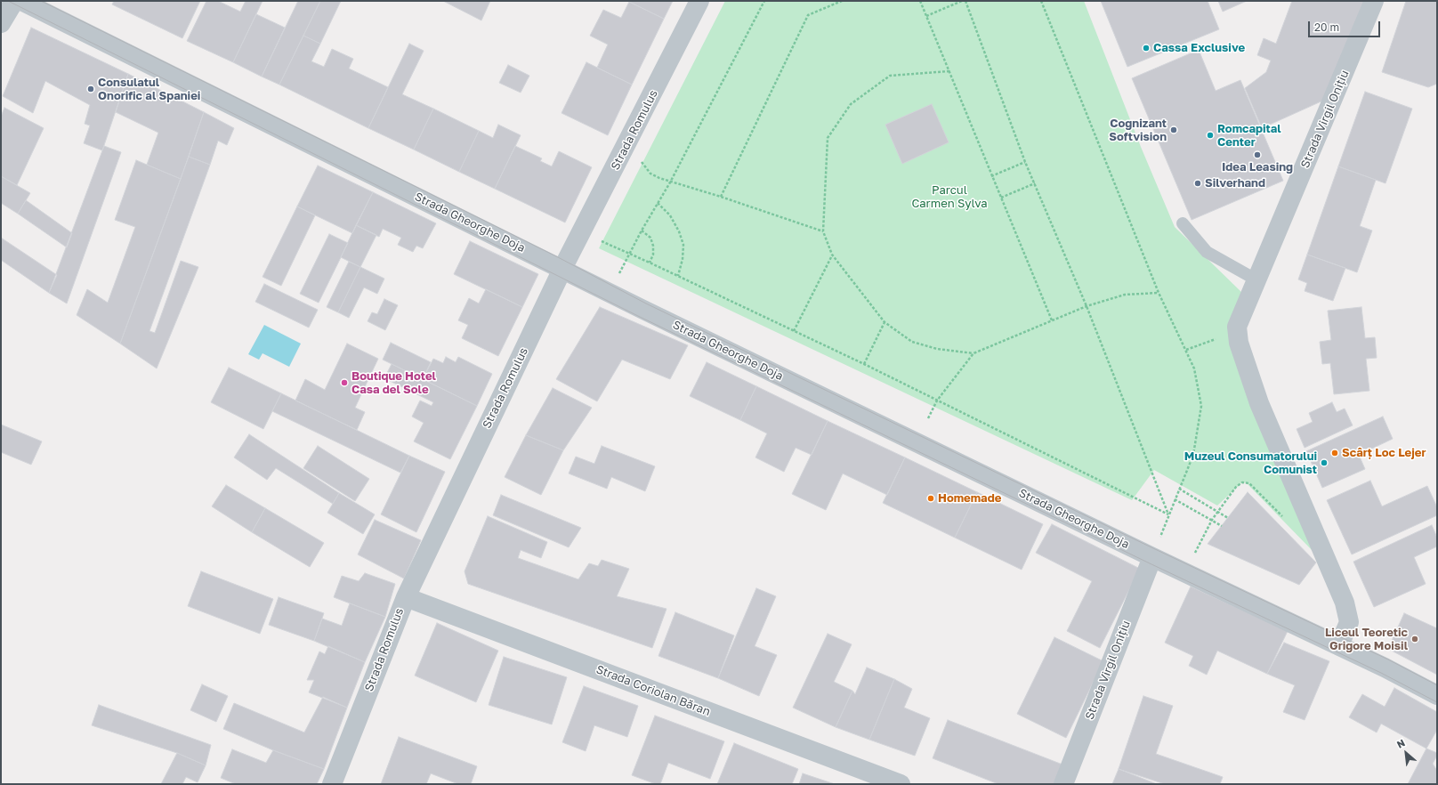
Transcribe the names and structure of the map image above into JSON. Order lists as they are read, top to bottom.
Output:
{
  "streets": {
    "street": [
      "Strada Virgil Onițiu",
      "Strada Romulus",
      "Strada Gheorghe Doja",
      "Strada Coriolan Băran"
    ]
  },
  "crossings": [
    ["Strada Virgil Onițiu", "Strada Gheorghe Doja"],
    ["Strada Romulus", "Strada Gheorghe Doja"],
    ["Strada Romulus", "Strada Coriolan Băran"]
  ],
  "parks": ["Parcul Carmen Sylva"],
  "places": [
    "Cassa Exclusive",
    "Consulatul Onorific al Spaniei",
    "Cognizant Softvision",
    "Romcapital Center",
    "Idea Leasing",
    "Silverhand",
    "Boutique Hotel Casa del Sole",
    "Scârț Loc Lejer",
    "Muzeul Consumatorului Comunist",
    "Homemade",
    "Liceul Teoretic Grigore Moisil"
  ],
  "scale_bar": "20 m",
  "north": "top left"
}
